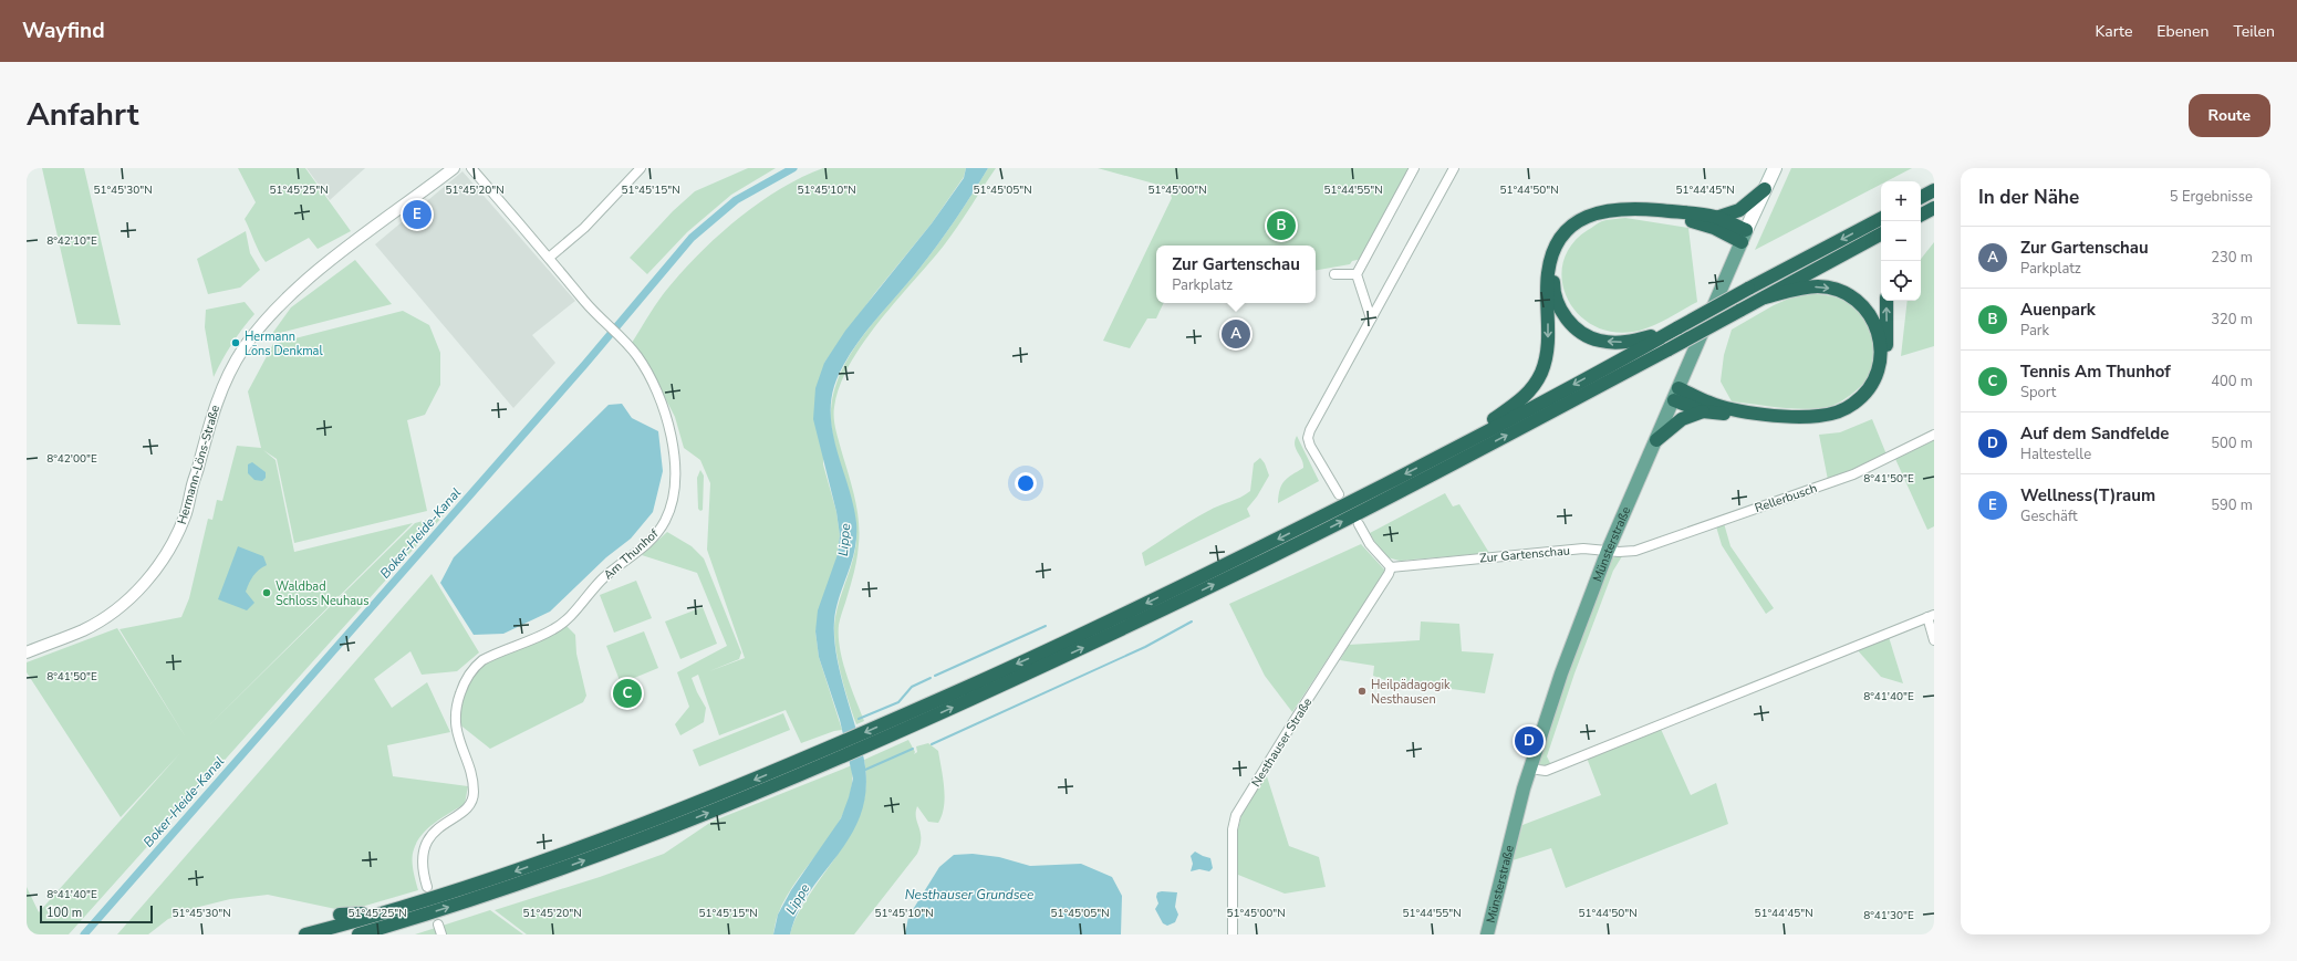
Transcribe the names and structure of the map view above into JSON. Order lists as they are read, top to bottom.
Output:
{
  "streets": {
    "main road": ["Münsterstraße"],
    "street": [
      "Hermann-Löns-Straße",
      "Rellerbusch",
      "Am Thunhof",
      "Zur Gartenschau",
      "Nesthauser Straße"
    ]
  },
  "crossings": [
    ["Rellerbusch", "Münsterstraße"],
    ["Rellerbusch", "Zur Gartenschau"],
    ["Münsterstraße", "Zur Gartenschau"],
    ["Zur Gartenschau", "Nesthauser Straße"]
  ],
  "water": ["Boker-Heide-Kanal", "Lippe", "Nesthauser Grundsee"],
  "places": ["Hermann Löns Denkmal", "Waldbad Schloss Neuhaus", "Heilpädagogik Nesthausen"],
  "scale_bar": "100 m",
  "page": {
    "header": "Wayfind",
    "nav": ["Karte", "Ebenen", "Teilen"],
    "title": "Anfahrt",
    "buttons": "Route",
    "heading": ["In der Nähe", "5 Ergebnisse"],
    "map_buttons": ["+", "−"],
    "pins": [
      "E",
      "B",
      "A",
      "C",
      "D"
    ],
    "list": [
      {
        "mark": "A",
        "name": "Zur Gartenschau",
        "note": "Parkplatz",
        "value": "230 m"
      },
      {
        "mark": "B",
        "name": "Auenpark",
        "note": "Park",
        "value": "320 m"
      },
      {
        "mark": "C",
        "name": "Tennis Am Thunhof",
        "note": "Sport",
        "value": "400 m"
      },
      {
        "mark": "D",
        "name": "Auf dem Sandfelde",
        "note": "Haltestelle",
        "value": "500 m"
      },
      {
        "mark": "E",
        "name": "Wellness(T)raum",
        "note": "Geschäft",
        "value": "590 m"
      }
    ],
    "popup": ["Zur Gartenschau", "Parkplatz"],
    "scale": "100 m"
  },
  "coordinates": [
    "51°45'30\"N",
    "51°45'25\"N",
    "51°45'20\"N",
    "51°45'15\"N",
    "51°45'10\"N",
    "51°45'05\"N",
    "51°45'00\"N",
    "51°44'55\"N",
    "51°44'50\"N",
    "51°44'45\"N",
    "8°42'10\"E",
    "8°42'00\"E",
    "8°41'50\"E",
    "8°41'40\"E",
    "8°41'30\"E"
  ]
}
